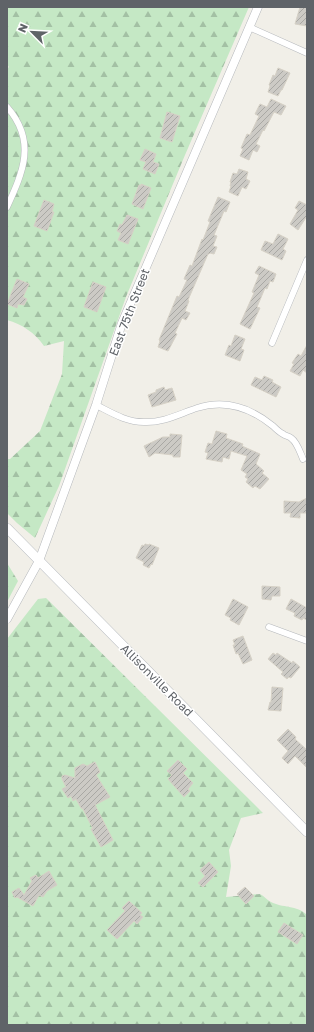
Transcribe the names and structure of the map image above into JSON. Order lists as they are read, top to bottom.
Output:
{
  "streets": {
    "main road": ["Allisonville Road"],
    "street": ["East 75th Street"]
  },
  "crossings": [
    ["East 75th Street", "Allisonville Road"]
  ],
  "north": "top left"
}
